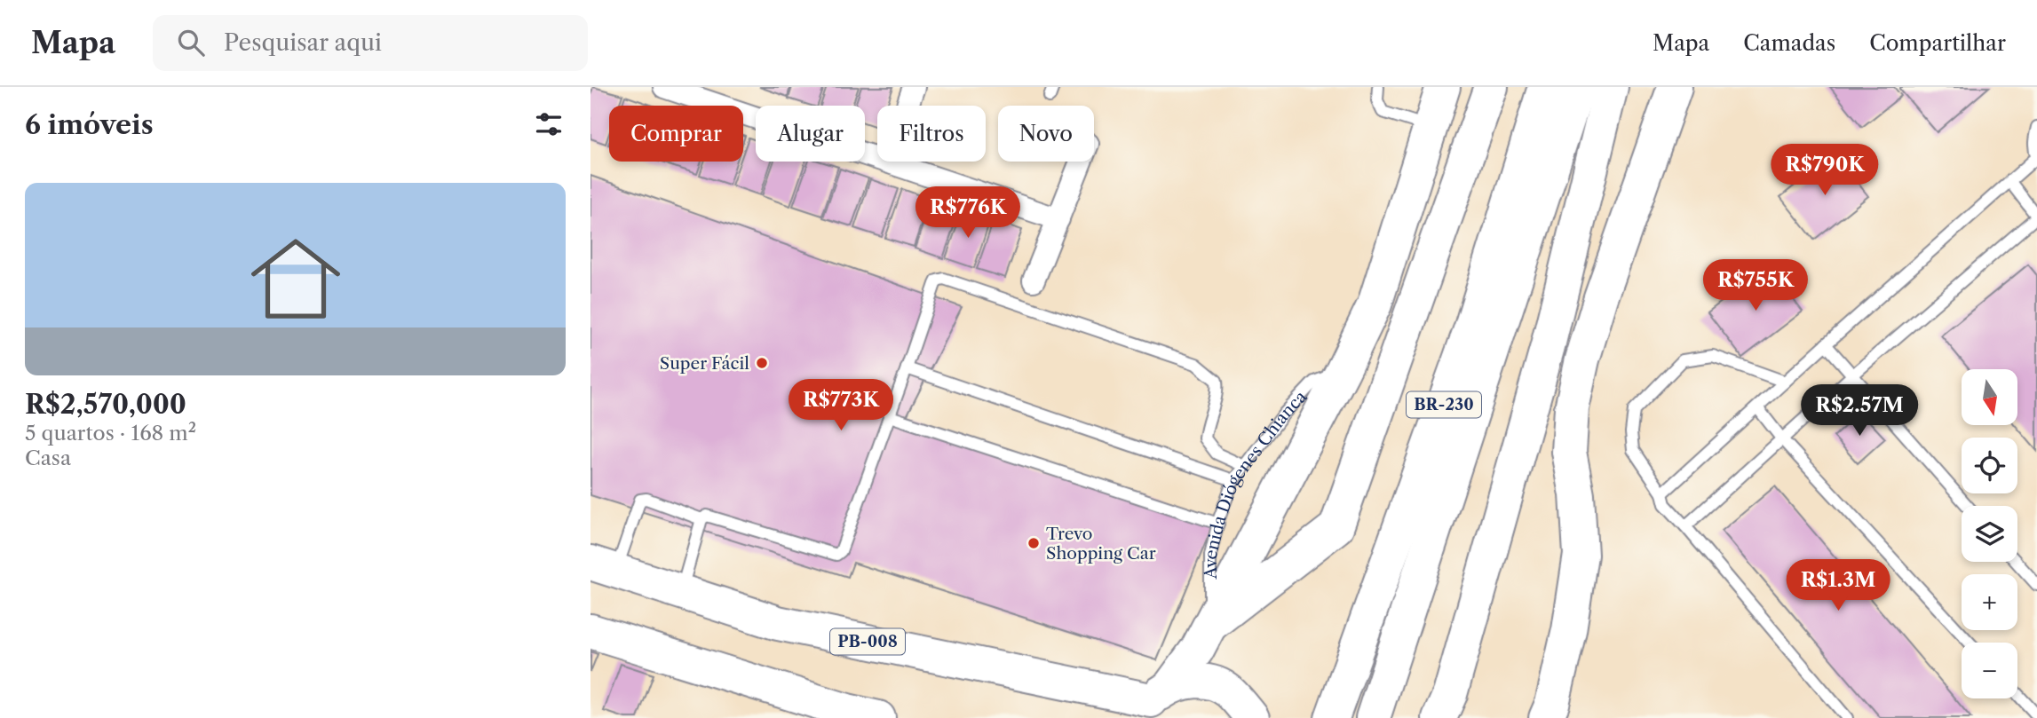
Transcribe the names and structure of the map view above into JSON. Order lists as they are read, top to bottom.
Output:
{
  "streets": {
    "main road": ["BR-230", "Avenida Diógenes Chianca", "PB-008"]
  },
  "crossings": [
    ["Avenida Diógenes Chianca", "PB-008"]
  ],
  "places": ["Super Fácil", "Trevo Shopping Car"],
  "north": "bottom",
  "page": {
    "header": "Mapa",
    "search": "Pesquisar aqui",
    "nav": ["Mapa", "Camadas", "Compartilhar"],
    "heading": "6 imóveis",
    "chip": [
      "Comprar",
      "Alugar",
      "Filtros",
      "Novo"
    ],
    "price": [
      "R$790K",
      "R$776K",
      "R$755K",
      "R$773K",
      "R$2.57M",
      "R$1.3M"
    ],
    "list": [
      {
        "name": "R$2,570,000",
        "note": "5 quartos · 168 m² · Casa"
      }
    ],
    "map_buttons": ["+", "−"]
  }
}
